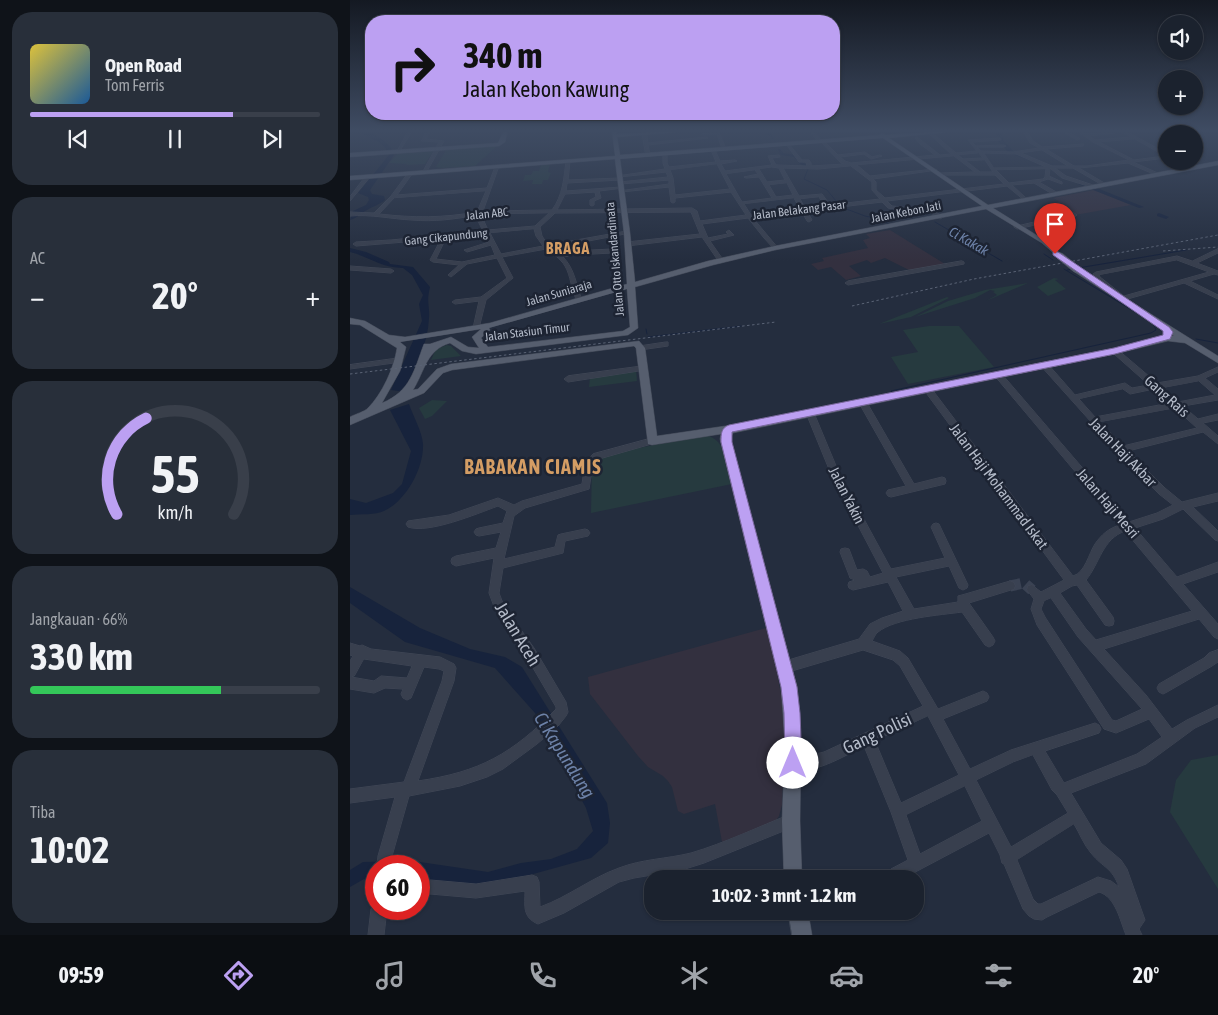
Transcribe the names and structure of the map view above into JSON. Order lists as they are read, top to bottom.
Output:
{
  "streets": {
    "main road": [
      "Jalan Kebon Jati",
      "Jalan Otto Iskandardinata",
      "Jalan Suniaraja",
      "Jalan Stasiun Timur"
    ],
    "street": [
      "Jalan Belakang Pasar",
      "Jalan ABC",
      "Gang Cikapundung",
      "Gang Rais",
      "Jalan Haji Akbar",
      "Jalan Haji Mohammad Iskat",
      "Jalan Yakin",
      "Jalan Haji Mesri",
      "Jalan Aceh",
      "Gang Polisi"
    ]
  },
  "crossings": [
    ["Jalan Belakang Pasar", "Jalan ABC"],
    ["Jalan Kebon Jati", "Jalan Suniaraja"],
    ["Jalan ABC", "Jalan Otto Iskandardinata"],
    ["Jalan Otto Iskandardinata", "Jalan Suniaraja"],
    ["Jalan Otto Iskandardinata", "Jalan Stasiun Timur"]
  ],
  "districts": ["BRAGA", "BABAKAN CIAMIS"],
  "water": ["Ci Kakak", "Ci Kapundung"],
  "page": {
    "map_buttons": ["+", "−"],
    "turn": ["340 m", "Jalan Kebon Kawung"],
    "song": ["Open Road", "Tom Ferris"],
    "tile": [
      "AC",
      ["Jangkauan · 66%", "330 km"],
      ["Tiba", "10:02"]
    ],
    "heat": ["−", "20°", "+"],
    "limit": "60",
    "trip": "10:02 · 3 mnt · 1.2 km",
    "tabs": ["09:59", "20°"],
    "gauge": ["55", "km/h"]
  }
}
